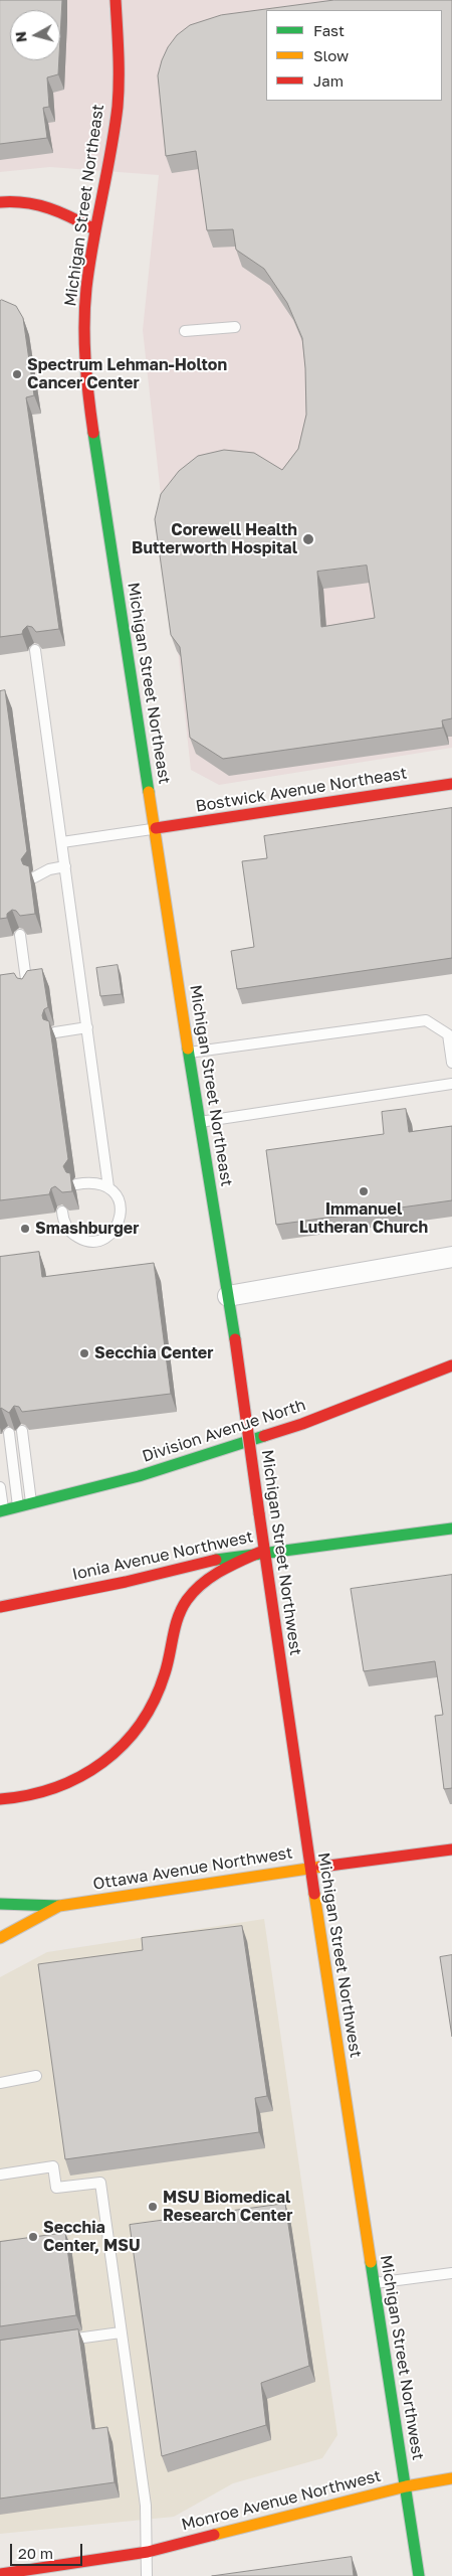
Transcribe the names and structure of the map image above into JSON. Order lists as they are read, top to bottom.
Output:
{
  "streets": {
    "main road": [
      "Michigan Street Northeast",
      "Bostwick Avenue Northeast",
      "Division Avenue North",
      "Michigan Street Northwest",
      "Ionia Avenue Northwest",
      "Ottawa Avenue Northwest",
      "Monroe Avenue Northwest"
    ]
  },
  "crossings": [
    ["Michigan Street Northeast", "Bostwick Avenue Northeast"],
    ["Michigan Street Northeast", "Michigan Street Northwest"],
    ["Michigan Street Northwest", "Ionia Avenue Northwest"],
    ["Michigan Street Northwest", "Ottawa Avenue Northwest"],
    ["Michigan Street Northwest", "Monroe Avenue Northwest"]
  ],
  "places": [
    "Spectrum Lehman-Holton Cancer Center",
    "Corewell Health Butterworth Hospital",
    "Immanuel Lutheran Church",
    "Smashburger",
    "Secchia Center",
    "MSU Biomedical Research Center",
    "Secchia Center, MSU"
  ],
  "legend": ["Fast", "Slow", "Jam"],
  "scale_bar": "20 m",
  "north": "left"
}
